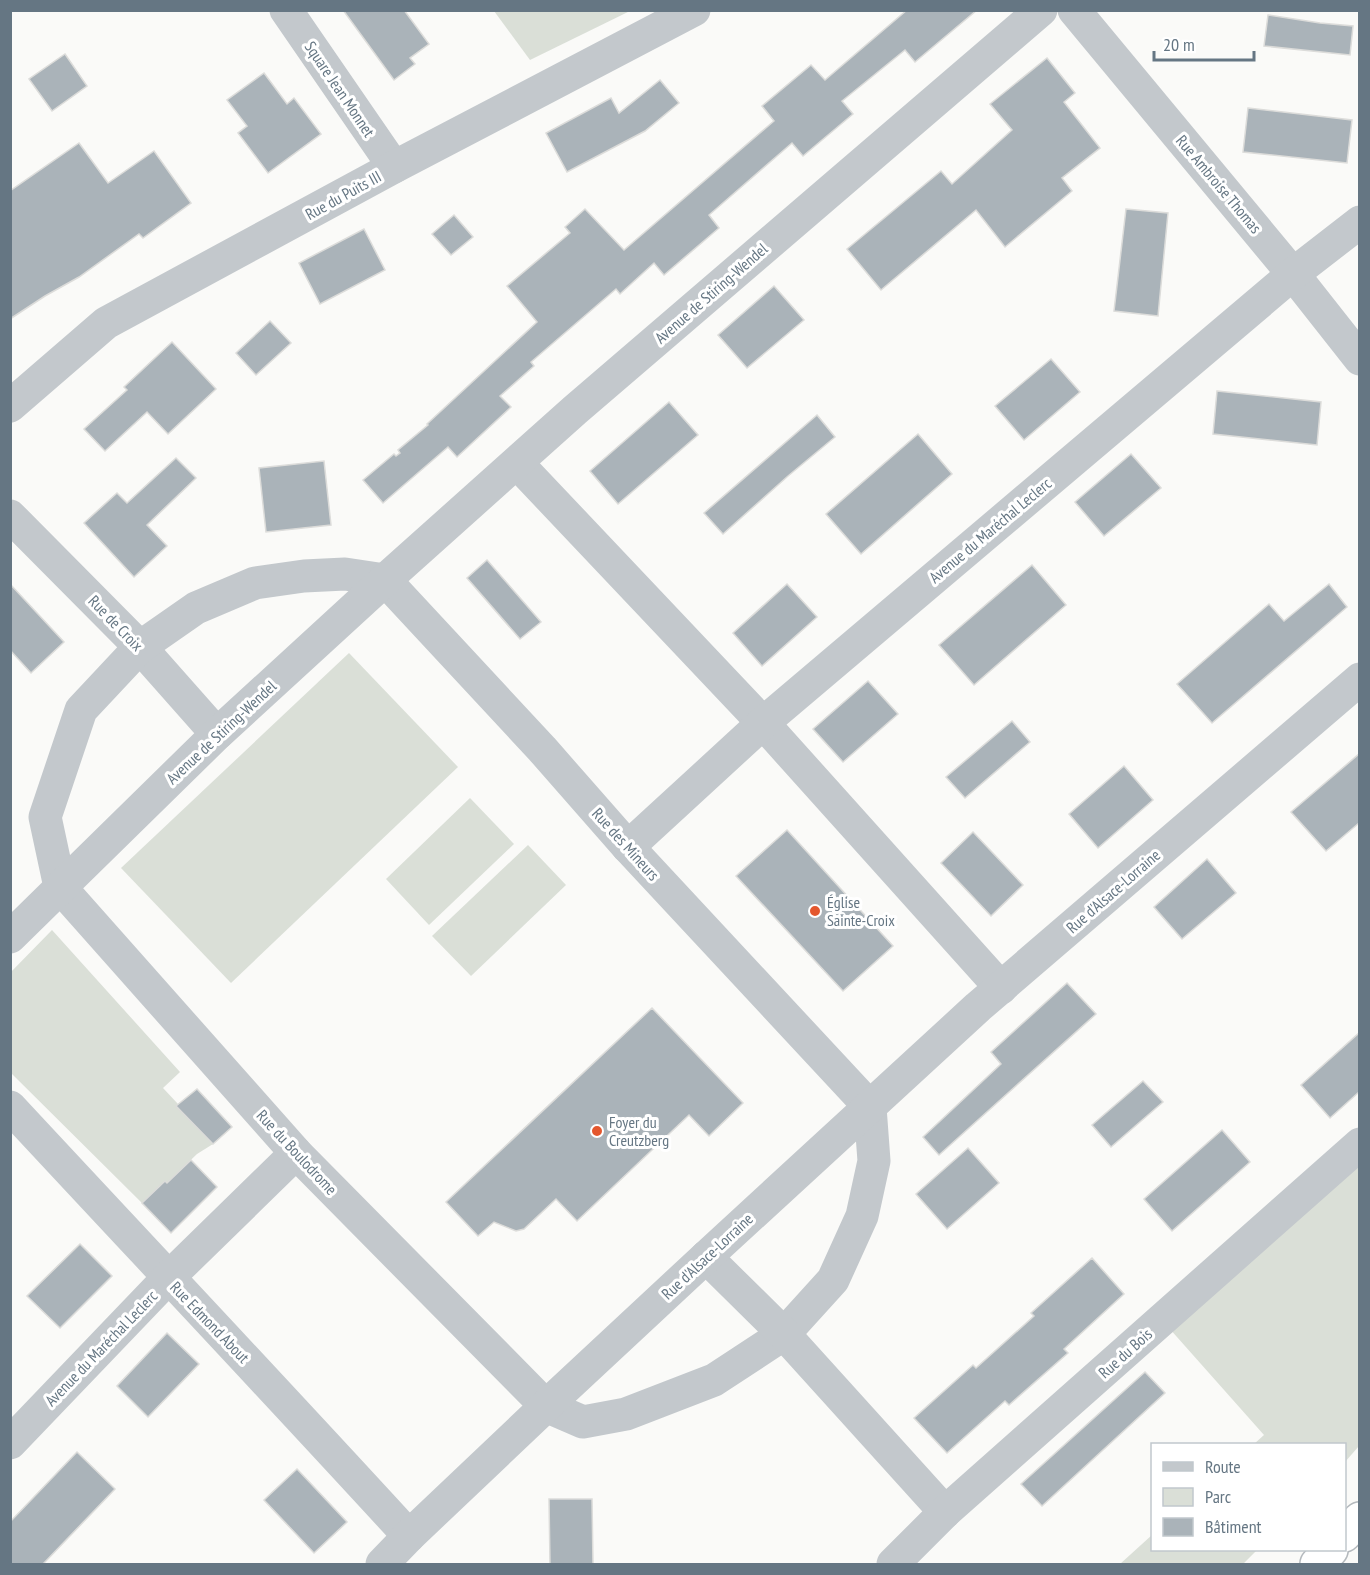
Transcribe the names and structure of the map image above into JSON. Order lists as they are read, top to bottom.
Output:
{
  "streets": {
    "street": [
      "Square Jean Monnet",
      "Rue Ambroise Thomas",
      "Rue du Puits III",
      "Avenue de Stiring-Wendel",
      "Avenue du Maréchal Leclerc",
      "Rue de Croix",
      "Rue des Mineurs",
      "Rue d'Alsace-Lorraine",
      "Rue du Boulodrome",
      "Rue Edmond About",
      "Rue du Bois"
    ]
  },
  "crossings": [
    ["Square Jean Monnet", "Rue du Puits III"],
    ["Rue Ambroise Thomas", "Avenue du Maréchal Leclerc"],
    ["Avenue de Stiring-Wendel", "Rue de Croix"],
    ["Avenue de Stiring-Wendel", "Rue des Mineurs"],
    ["Avenue de Stiring-Wendel", "Rue du Boulodrome"],
    ["Avenue du Maréchal Leclerc", "Rue des Mineurs"],
    ["Avenue du Maréchal Leclerc", "Rue du Boulodrome"],
    ["Avenue du Maréchal Leclerc", "Rue Edmond About"],
    ["Rue des Mineurs", "Rue d'Alsace-Lorraine"],
    ["Rue d'Alsace-Lorraine", "Rue du Boulodrome"],
    ["Rue d'Alsace-Lorraine", "Rue Edmond About"]
  ],
  "places": ["Église Sainte-Croix", "Foyer du Creutzberg"],
  "legend": ["Route", "Parc", "Bâtiment"],
  "scale_bar": "20 m"
}
